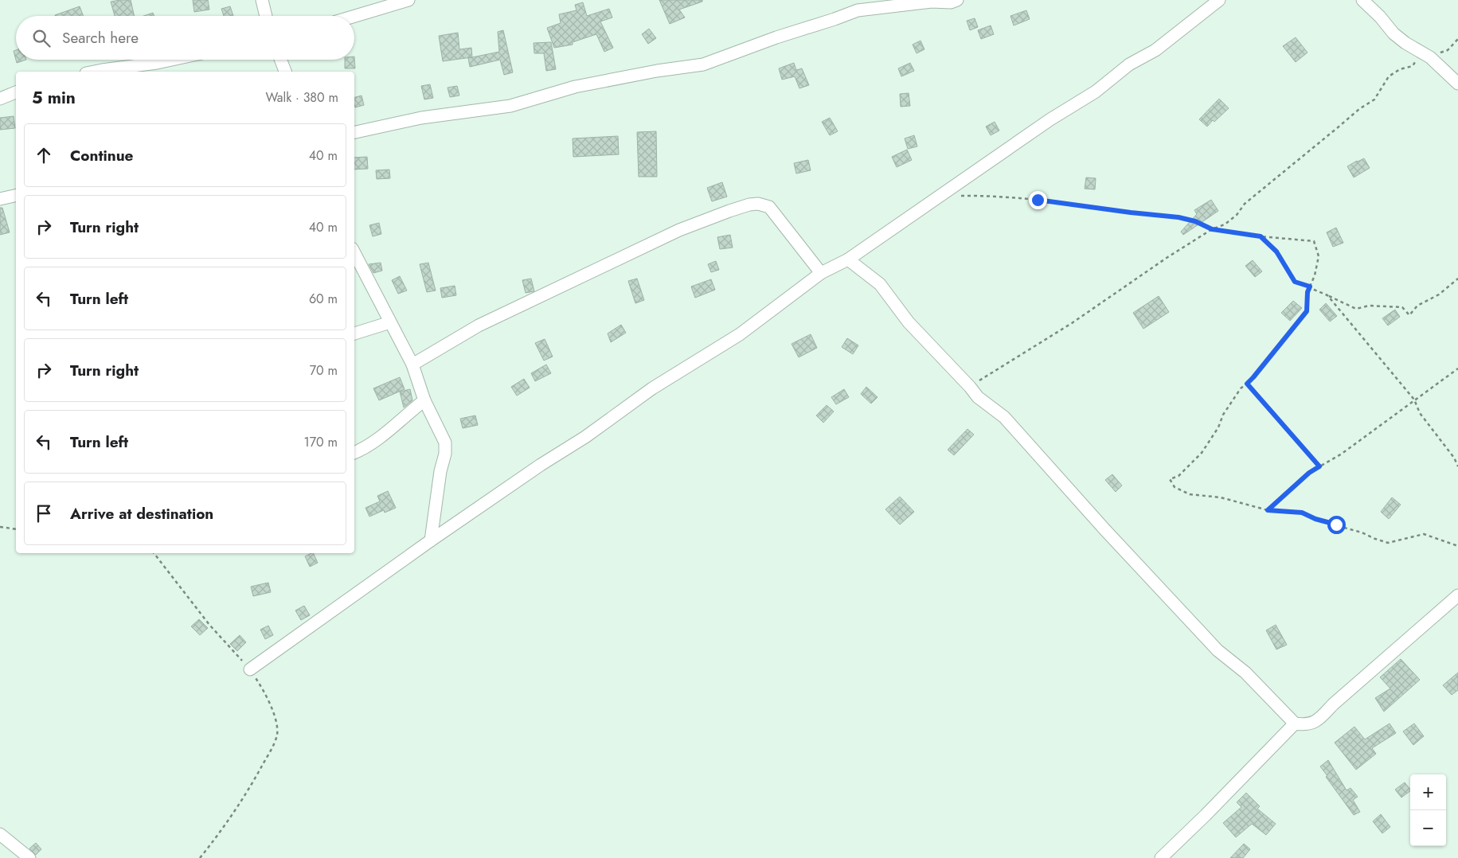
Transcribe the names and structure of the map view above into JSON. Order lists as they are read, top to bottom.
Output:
{
  "page": {
    "search": "Search here",
    "heading": ["5 min", "Walk · 380 m"],
    "list": [
      ["Continue", "40 m"],
      ["Turn right", "40 m"],
      ["Turn left", "60 m"],
      ["Turn right", "70 m"],
      ["Turn left", "170 m"],
      "Arrive at destination"
    ],
    "map_buttons": ["+", "−"]
  }
}
